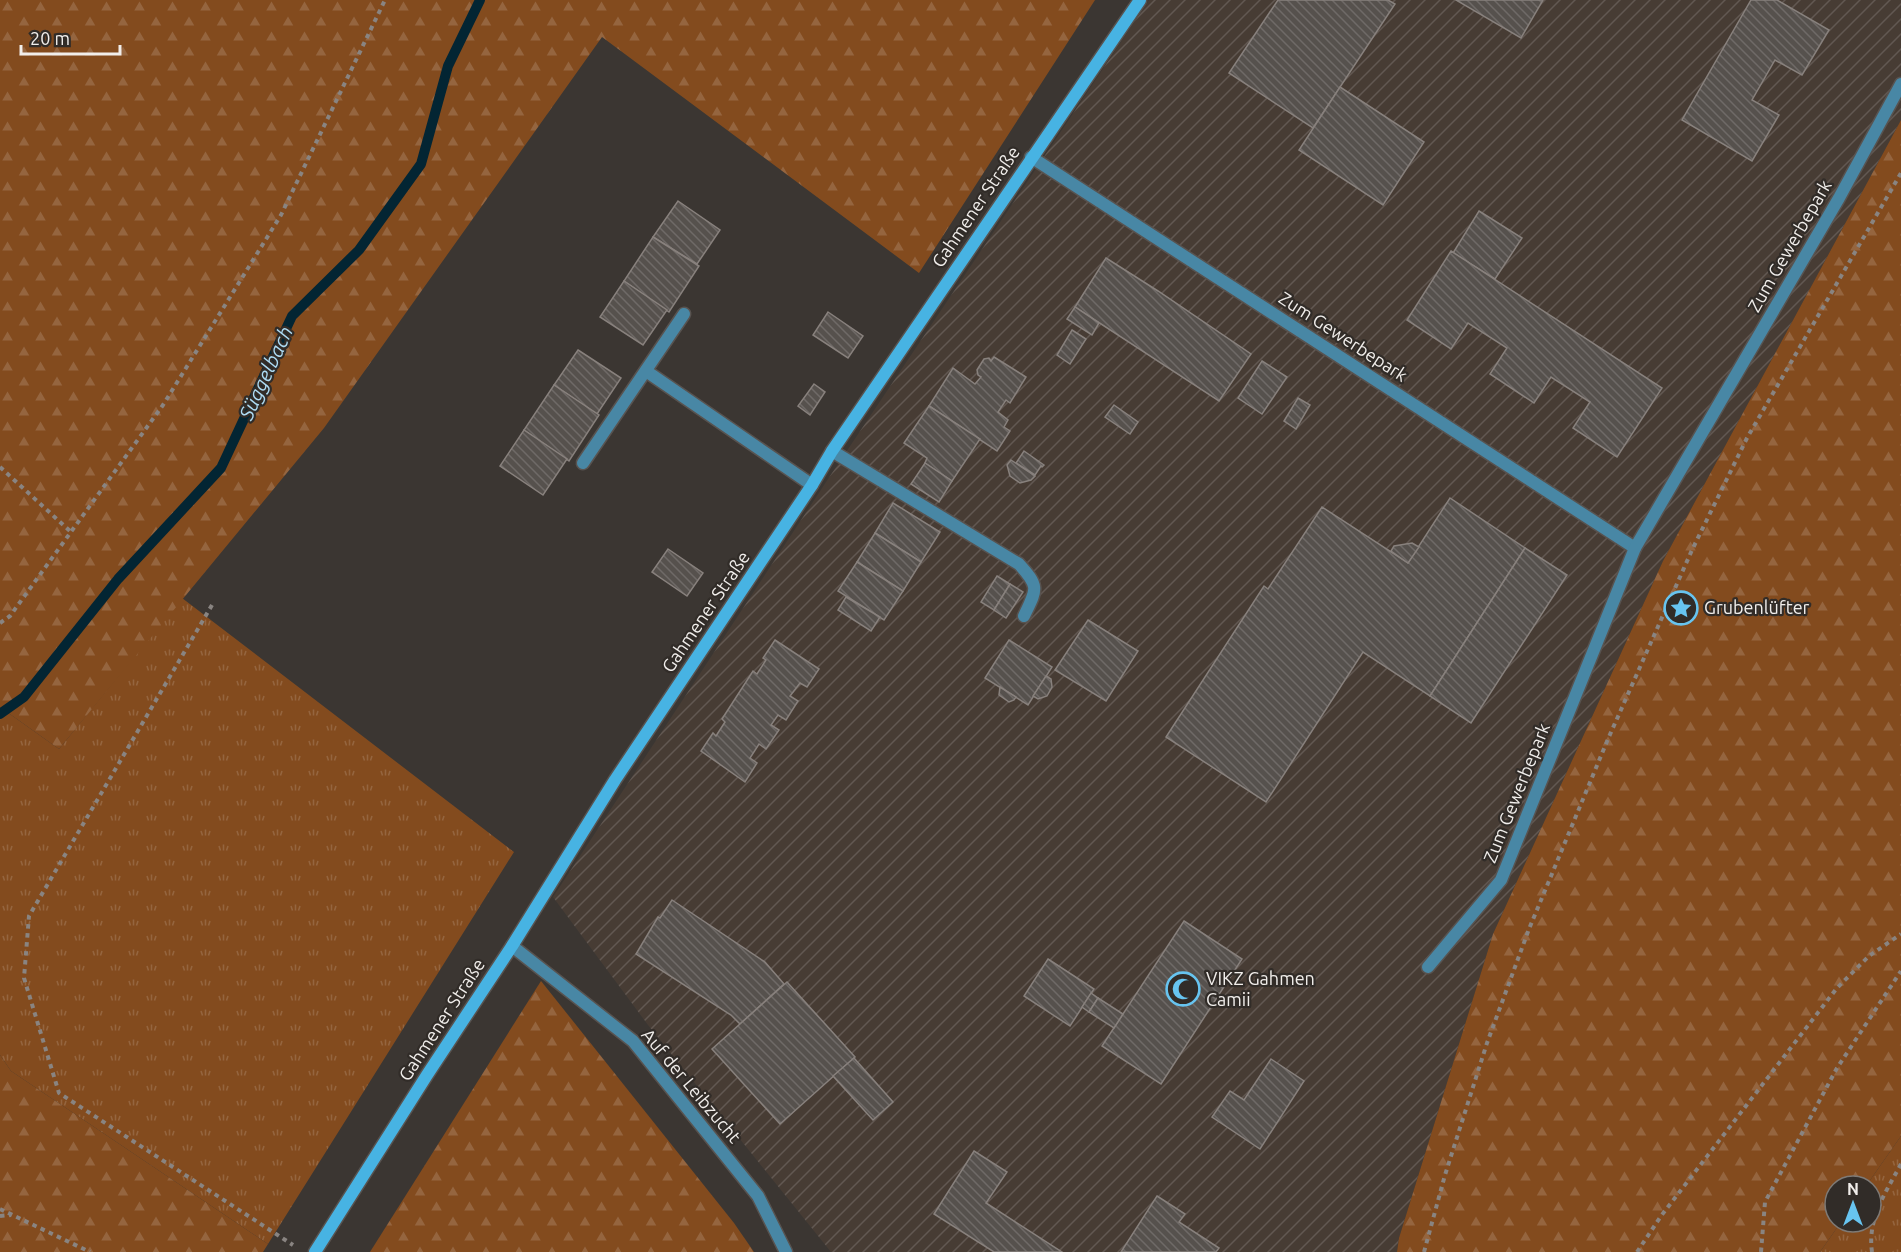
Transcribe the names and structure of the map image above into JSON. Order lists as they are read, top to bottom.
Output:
{
  "streets": {
    "main road": ["Gahmener Straße"],
    "street": ["Zum Gewerbepark", "Auf der Leibzucht"]
  },
  "crossings": [
    ["Gahmener Straße", "Zum Gewerbepark"],
    ["Gahmener Straße", "Auf der Leibzucht"]
  ],
  "water": ["Süggelbach"],
  "places": {
    "place": ["Grubenlüfter"],
    "mosque": ["VIKZ Gahmen Camii"]
  },
  "scale_bar": "20 m",
  "north": "top"
}
